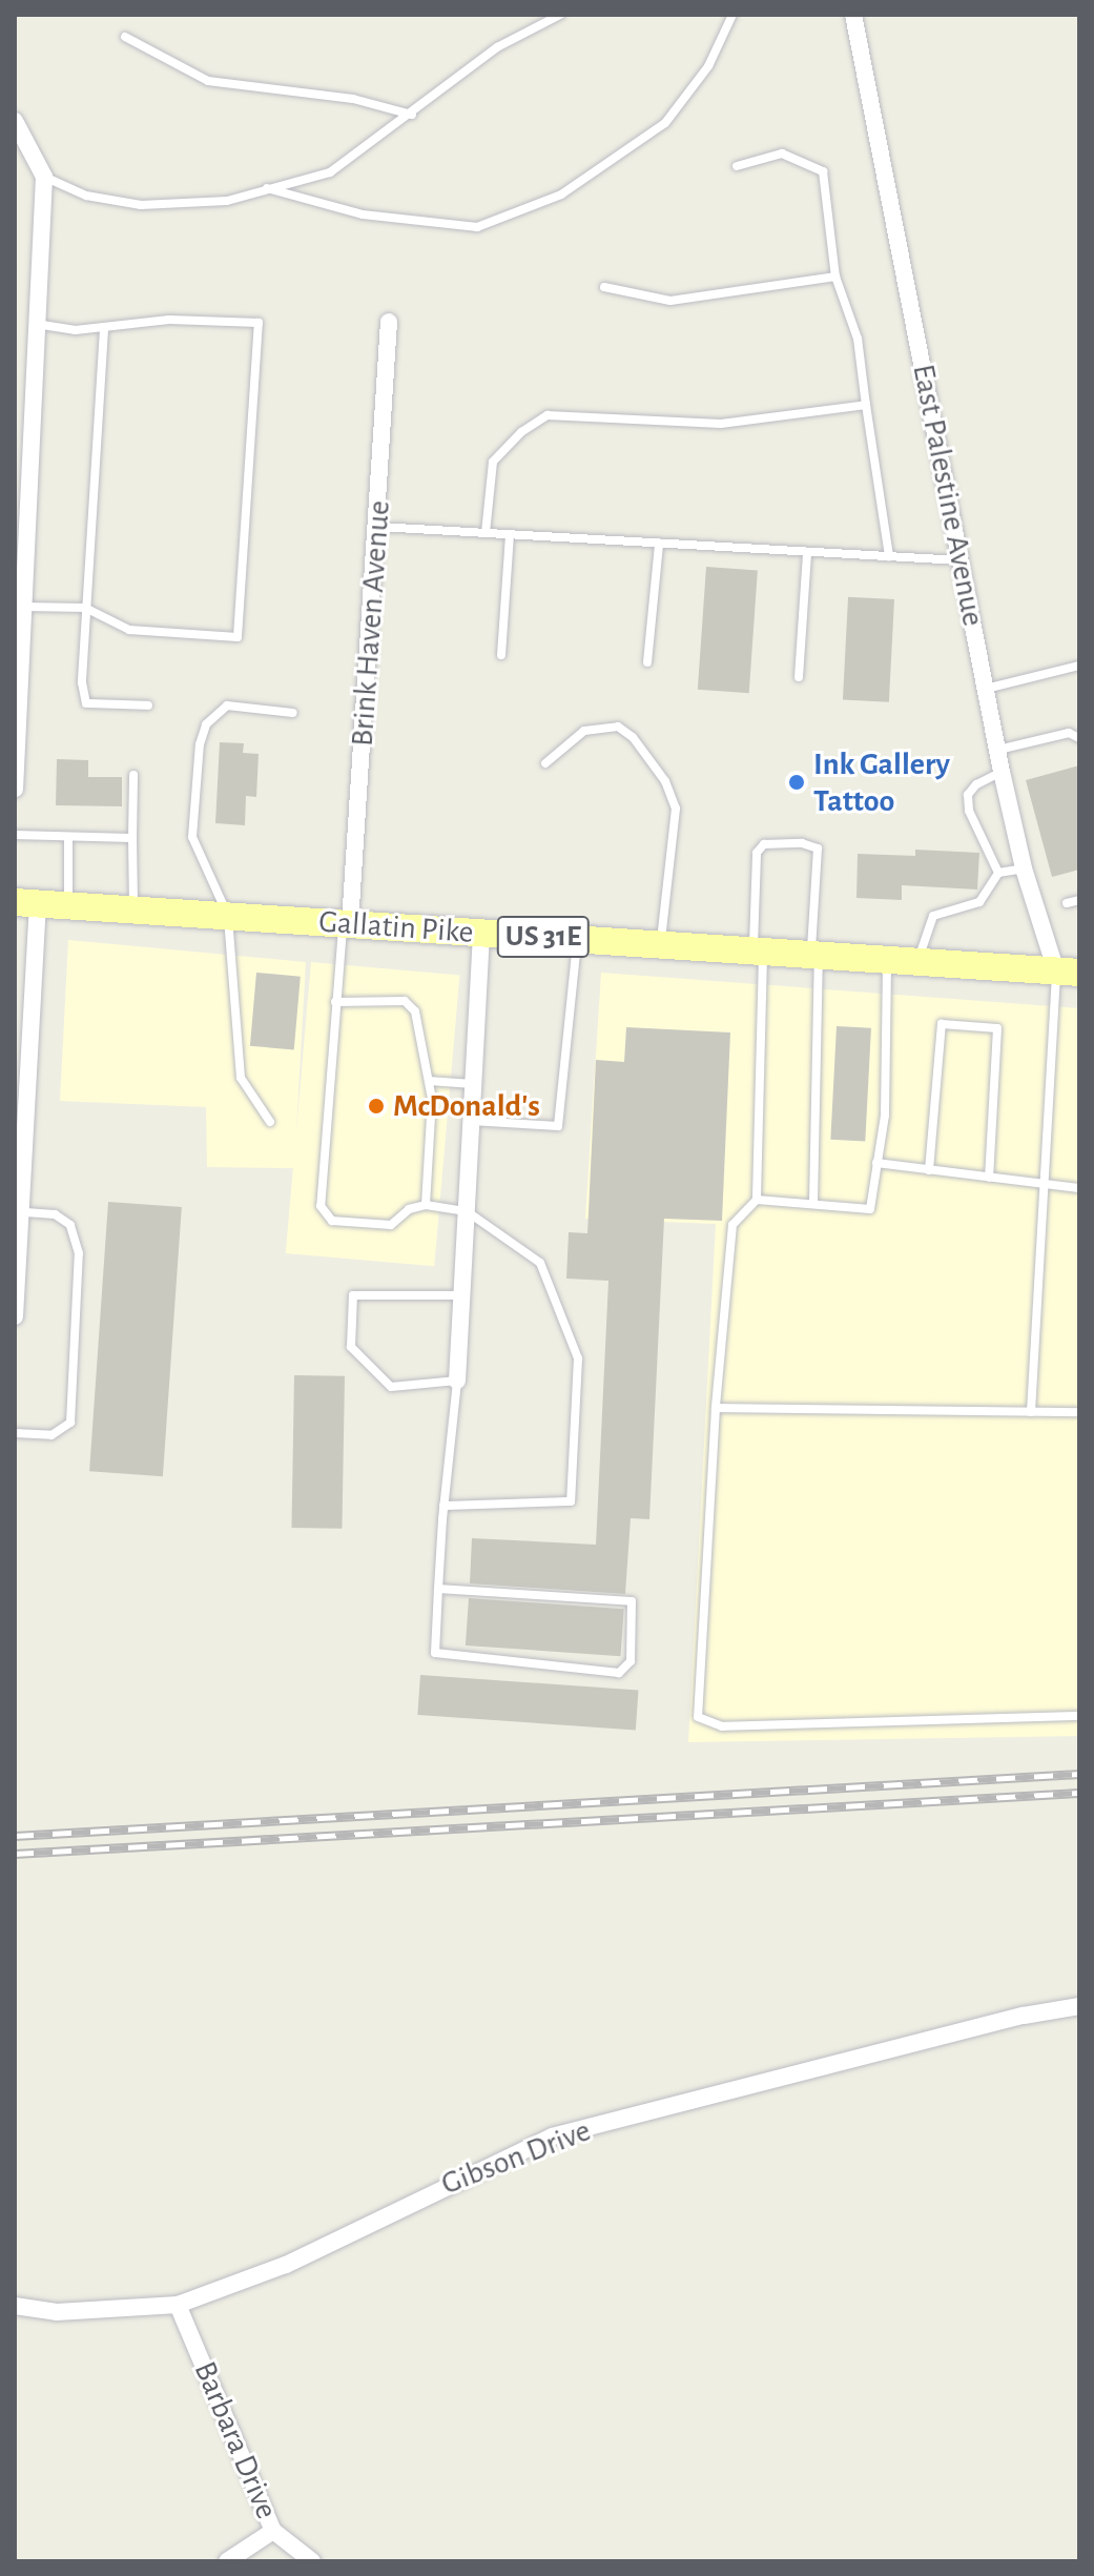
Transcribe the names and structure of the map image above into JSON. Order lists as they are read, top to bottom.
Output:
{
  "streets": {
    "main road": ["Gallatin Pike", "US 31E"],
    "street": [
      "East Palestine Avenue",
      "Brink Haven Avenue",
      "Gibson Drive",
      "Barbara Drive"
    ]
  },
  "crossings": [
    ["East Palestine Avenue", "Gallatin Pike"],
    ["Brink Haven Avenue", "Gallatin Pike"],
    ["Gibson Drive", "Barbara Drive"]
  ],
  "places": ["Ink Gallery Tattoo", "McDonald's"]
}
